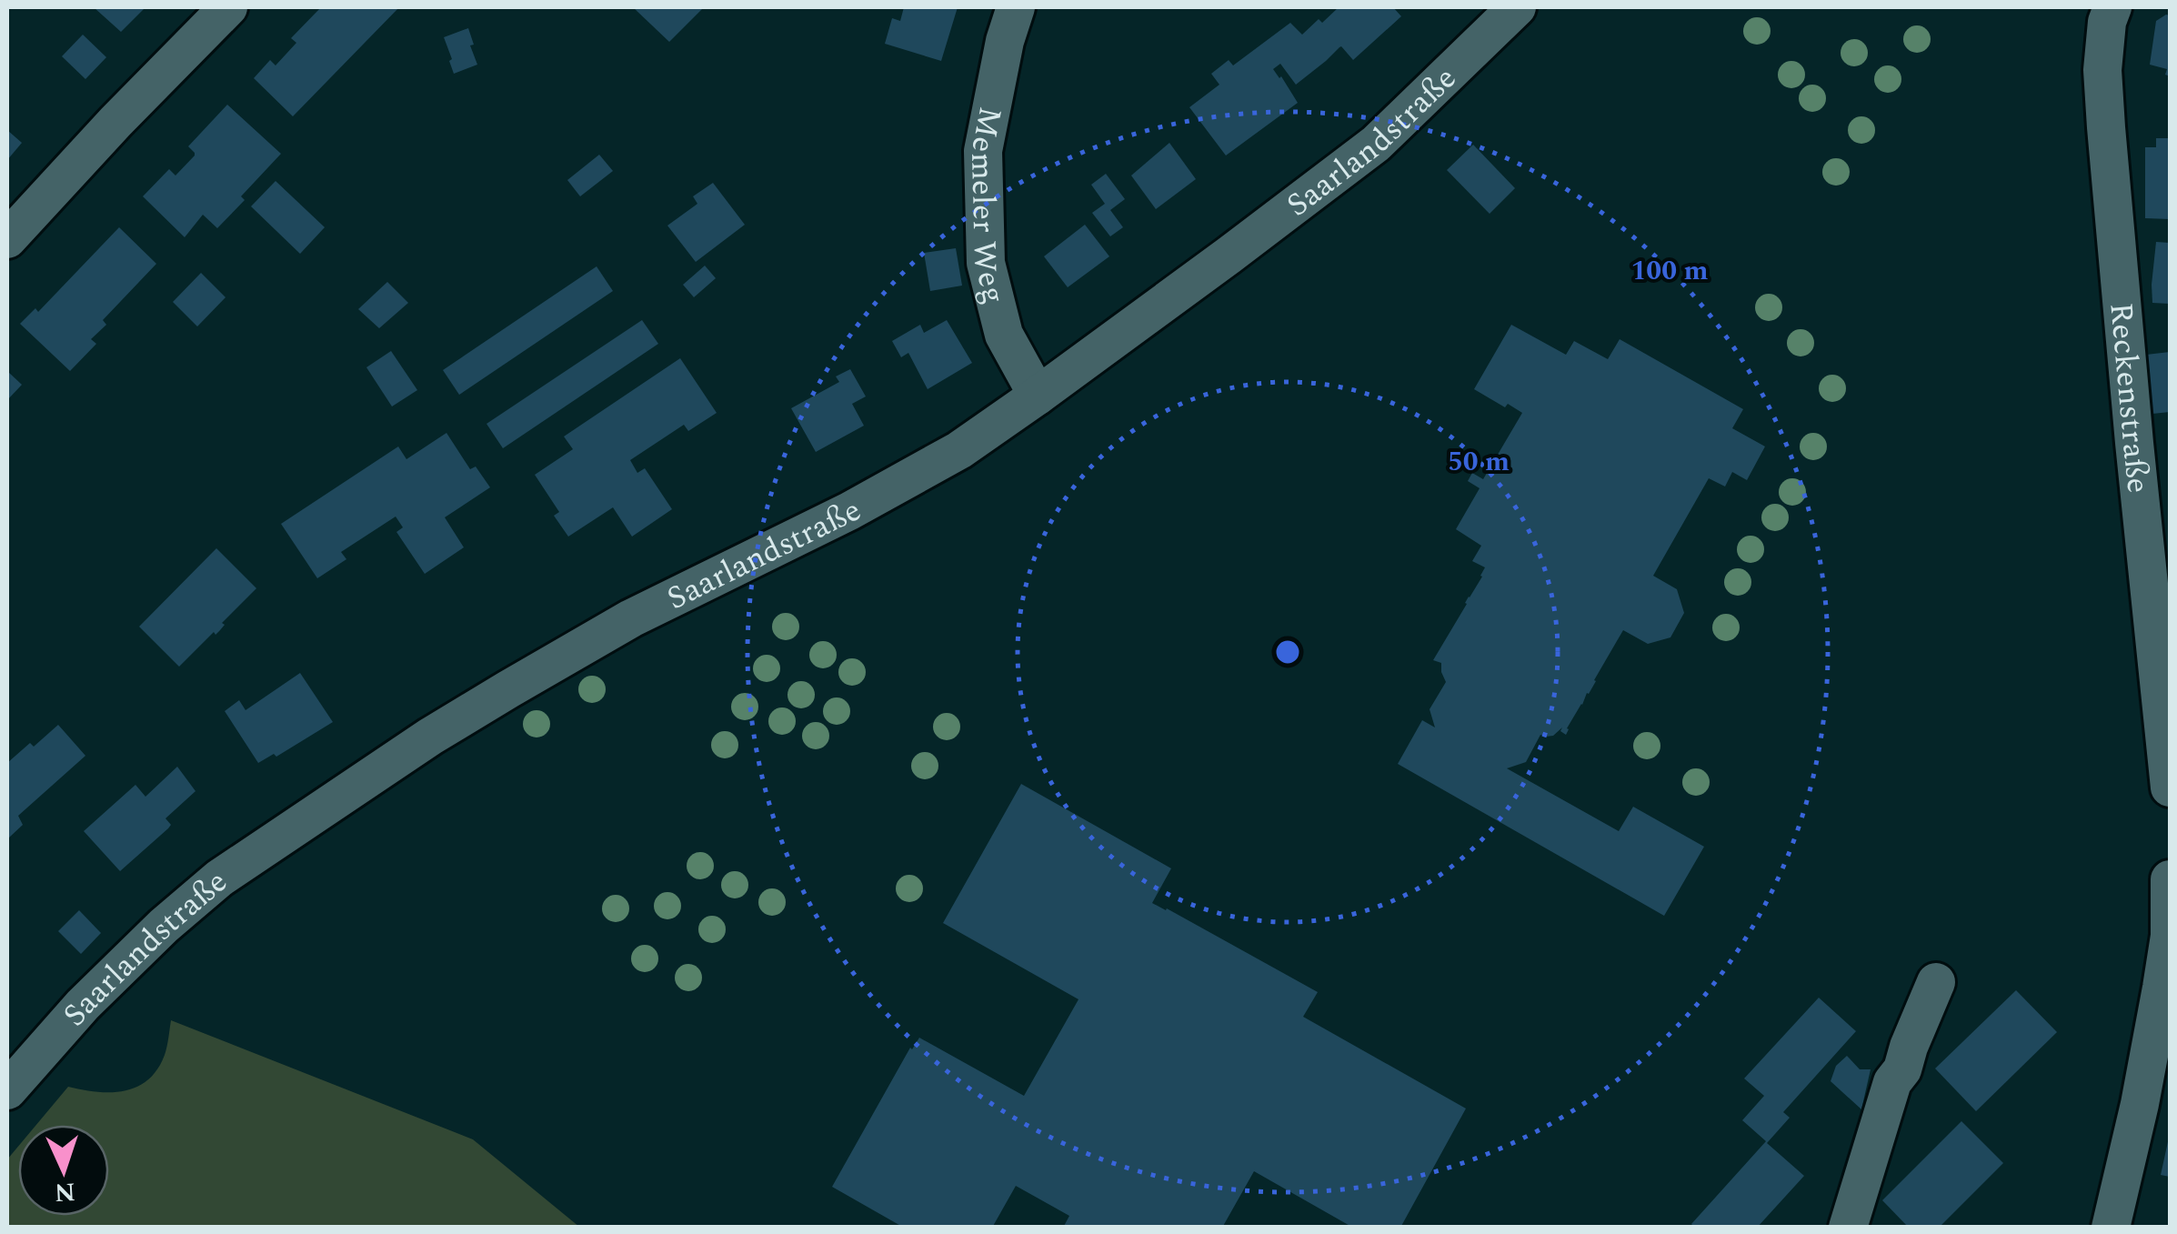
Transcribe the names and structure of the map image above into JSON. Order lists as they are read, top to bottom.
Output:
{
  "streets": {
    "street": ["Saarlandstraße", "Memeler Weg", "Reckenstraße"]
  },
  "crossings": [
    ["Saarlandstraße", "Memeler Weg"]
  ],
  "north": "bottom",
  "rings": ["100 m", "50 m"]
}
